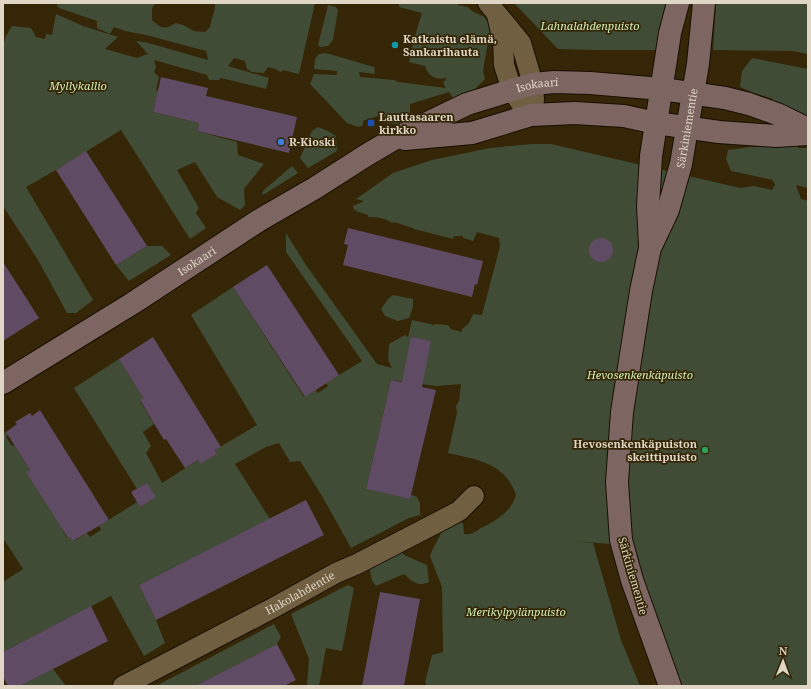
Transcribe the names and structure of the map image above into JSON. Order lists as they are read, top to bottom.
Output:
{
  "streets": {
    "street": ["Isokaari", "Särkiniementie", "Hakolahdentie"]
  },
  "crossings": [
    ["Isokaari", "Särkiniementie"]
  ],
  "parks": [
    "Lahnalahdenpuisto",
    "Myllykallio",
    "Hevosenkenkäpuisto",
    "Merikylpylänpuisto"
  ],
  "places": {
    "other": ["Katkaistu elämä, Sankarihauta", "R-Kioski", "Hevosenkenkäpuiston skeittipuisto"],
    "transit": ["Lauttasaaren kirkko"]
  },
  "north": "top"
}
